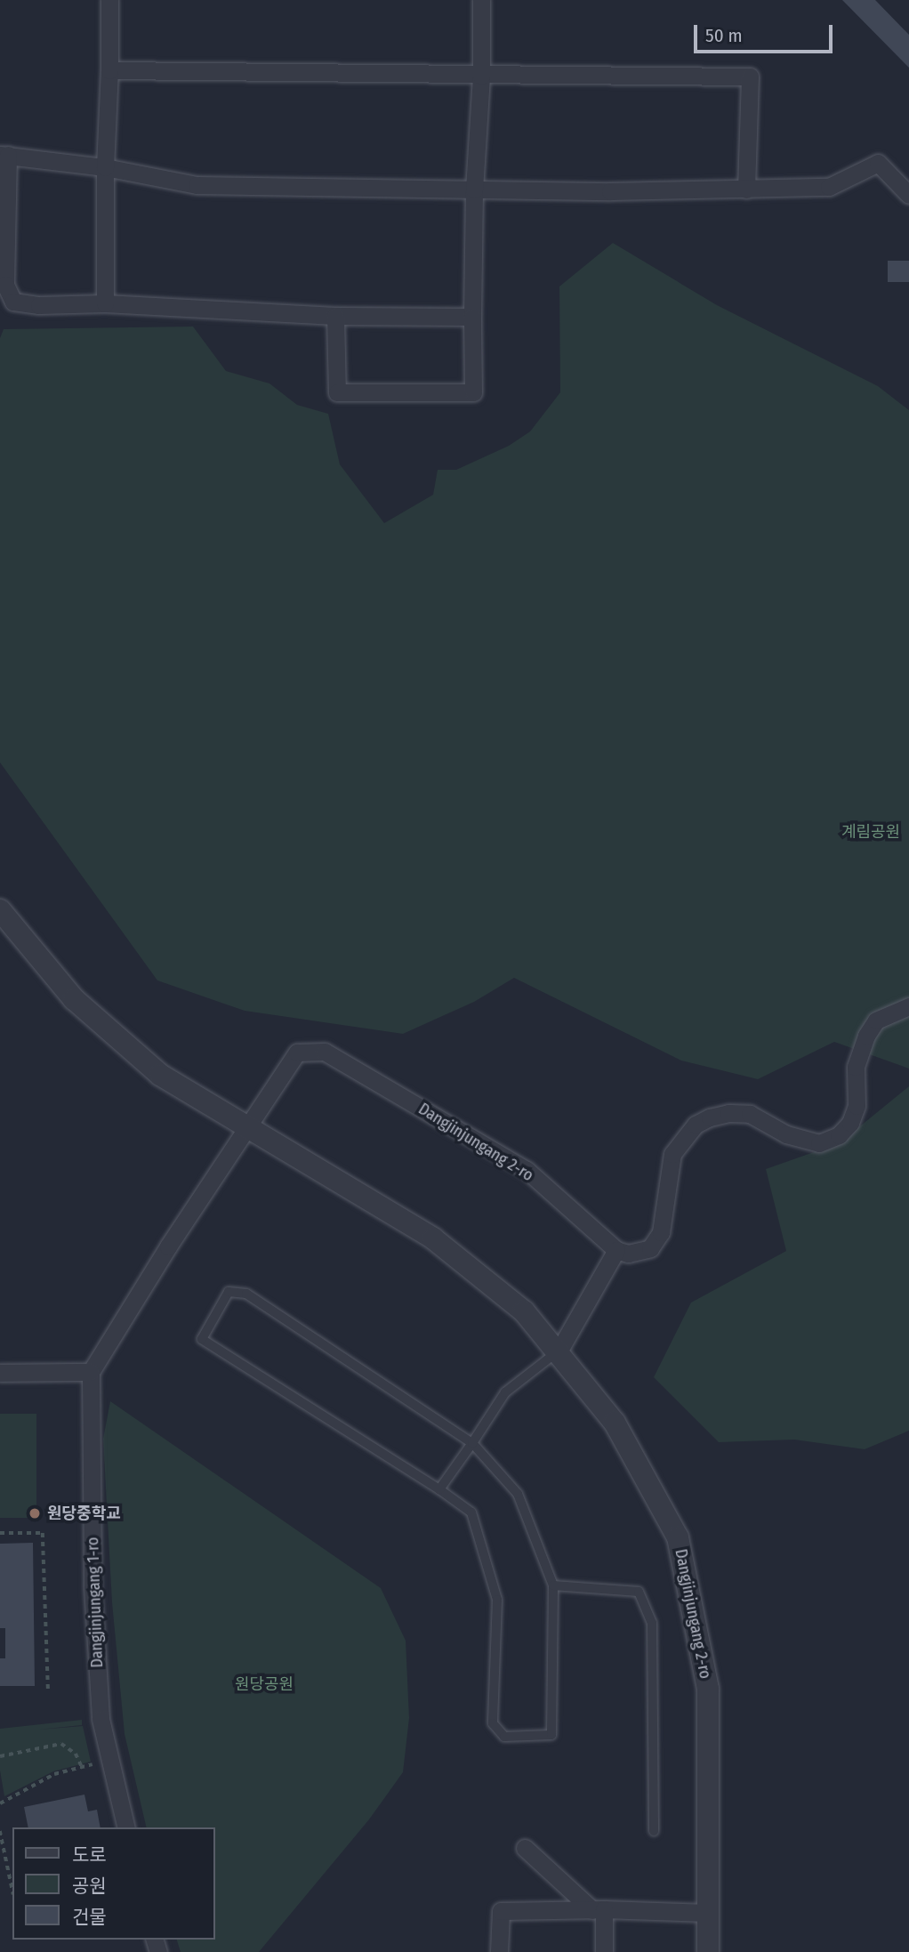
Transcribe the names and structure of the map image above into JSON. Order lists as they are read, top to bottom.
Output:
{
  "streets": {
    "street": ["Dangjinjungang 2-ro", "Dangjinjungang 1-ro"]
  },
  "parks": ["계림공원", "원당공원"],
  "places": ["원당중학교"],
  "legend": ["도로", "공원", "건물"],
  "scale_bar": "50 m"
}
